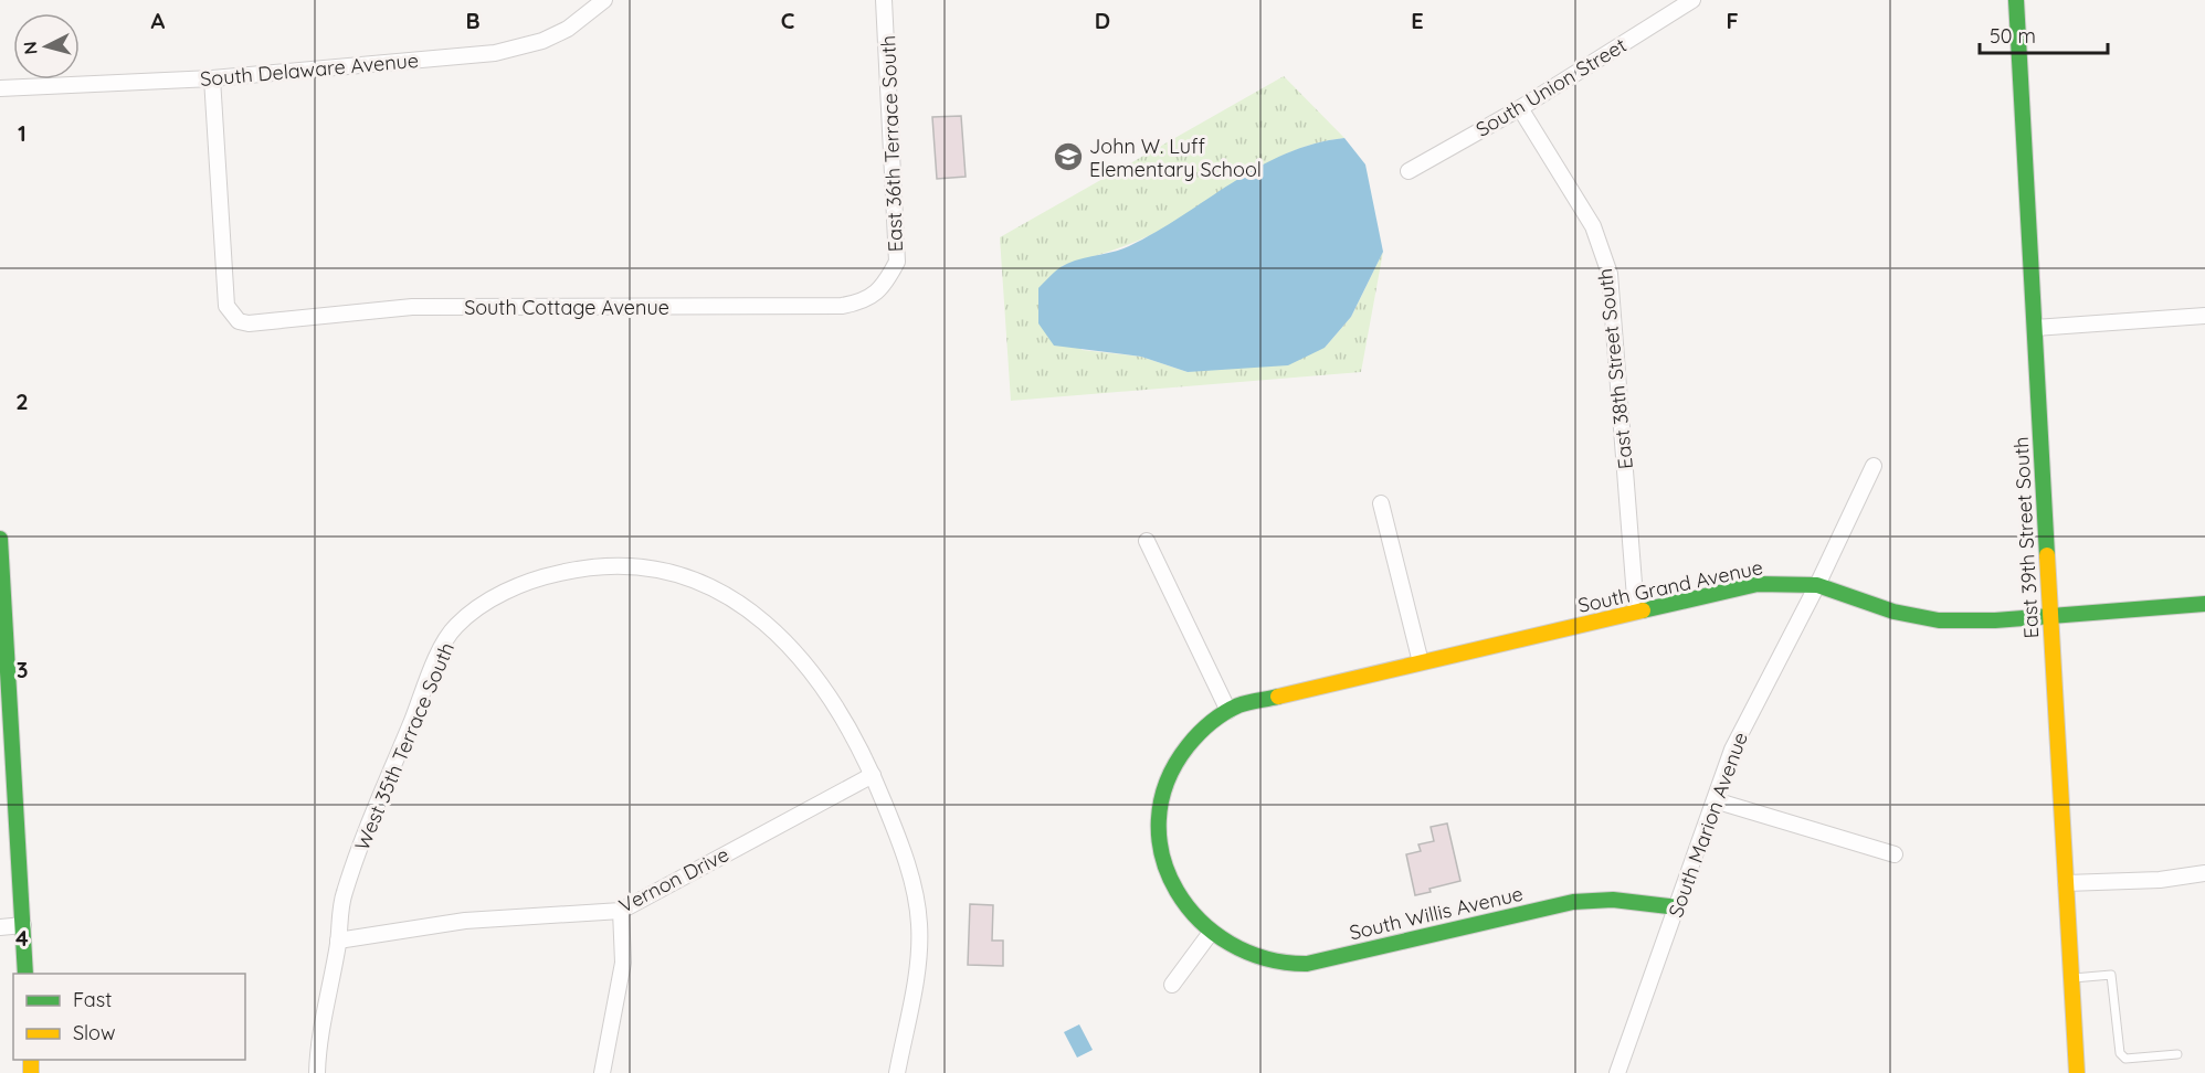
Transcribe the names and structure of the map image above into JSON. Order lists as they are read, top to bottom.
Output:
{
  "streets": {
    "street": [
      "South Delaware Avenue",
      "South Union Street",
      "East 36th Terrace South",
      "South Cottage Avenue",
      "East 38th Street South",
      "East 39th Street South",
      "South Grand Avenue",
      "West 35th Terrace South",
      "South Marion Avenue",
      "Vernon Drive",
      "South Willis Avenue"
    ]
  },
  "crossings": [
    ["South Delaware Avenue", "South Cottage Avenue"],
    ["South Union Street", "East 38th Street South"],
    ["East 36th Terrace South", "South Cottage Avenue"],
    ["East 38th Street South", "South Grand Avenue"],
    ["East 39th Street South", "South Grand Avenue"],
    ["South Grand Avenue", "South Marion Avenue"],
    ["South Grand Avenue", "South Willis Avenue"],
    ["West 35th Terrace South", "Vernon Drive"],
    ["South Marion Avenue", "South Willis Avenue"]
  ],
  "places": {
    "school or university": ["John W. Luff Elementary School"]
  },
  "legend": ["Fast", "Slow"],
  "scale_bar": "50 m",
  "north": "left",
  "grid": {
    "columns": [
      "A",
      "B",
      "C",
      "D",
      "E",
      "F"
    ],
    "rows": [
      "1",
      "2",
      "3",
      "4"
    ]
  }
}
